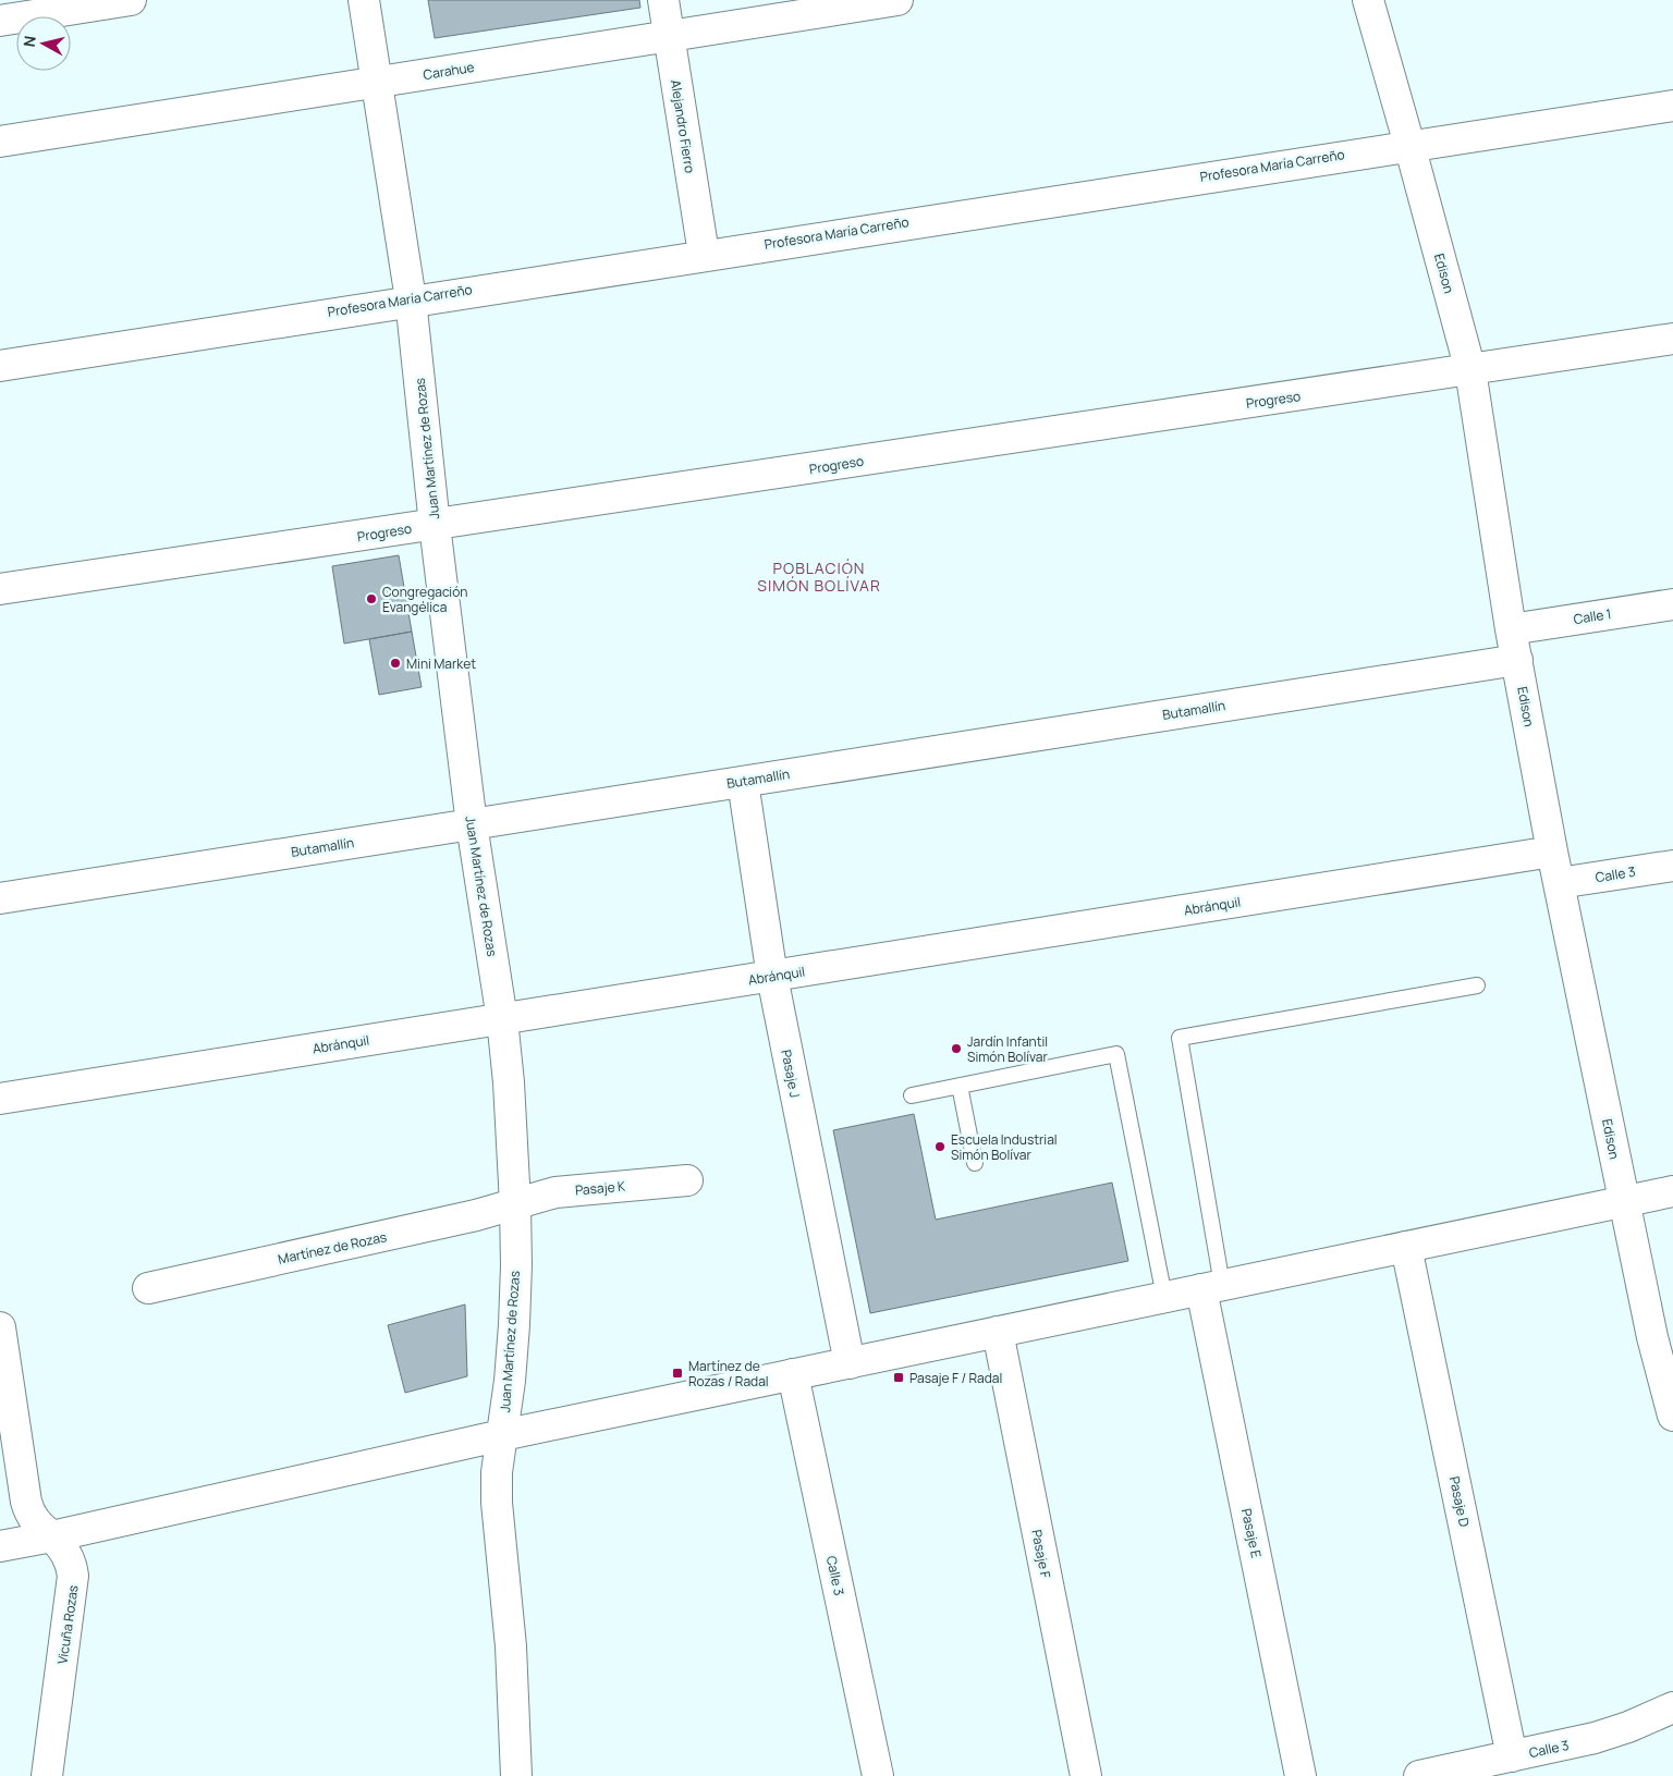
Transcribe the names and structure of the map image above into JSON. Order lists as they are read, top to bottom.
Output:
{
  "streets": {
    "street": [
      "Carahue",
      "Alejandro Fierro",
      "Profesora María Carreño",
      "Edison",
      "Progreso",
      "Juan Martínez de Rozas",
      "Calle 1",
      "Butamallín",
      "Calle 3",
      "Abránquil",
      "Pasaje J",
      "Pasaje K",
      "Martínez de Rozas",
      "Pasaje D",
      "Pasaje E",
      "Pasaje F",
      "Vicuña Rozas"
    ]
  },
  "crossings": [
    ["Carahue", "Alejandro Fierro"],
    ["Carahue", "Juan Martínez de Rozas"],
    ["Alejandro Fierro", "Profesora María Carreño"],
    ["Profesora María Carreño", "Edison"],
    ["Profesora María Carreño", "Juan Martínez de Rozas"],
    ["Edison", "Progreso"],
    ["Edison", "Calle 1"],
    ["Edison", "Butamallín"],
    ["Edison", "Calle 3"],
    ["Edison", "Abránquil"],
    ["Progreso", "Juan Martínez de Rozas"],
    ["Juan Martínez de Rozas", "Butamallín"],
    ["Juan Martínez de Rozas", "Abránquil"],
    ["Juan Martínez de Rozas", "Pasaje K"],
    ["Juan Martínez de Rozas", "Martínez de Rozas"],
    ["Butamallín", "Pasaje J"],
    ["Calle 3", "Pasaje D"],
    ["Abránquil", "Pasaje J"],
    ["Pasaje K", "Martínez de Rozas"]
  ],
  "districts": ["POBLACIÓN SIMÓN BOLÍVAR"],
  "places": {
    "other": [
      "Congregación Evangélica",
      "Mini Market",
      "Jardín Infantil Simón Bolívar",
      "Escuela Industrial Simón Bolívar"
    ],
    "transit": ["Martínez de Rozas / Radal", "Pasaje F / Radal"]
  },
  "north": "left"
}
